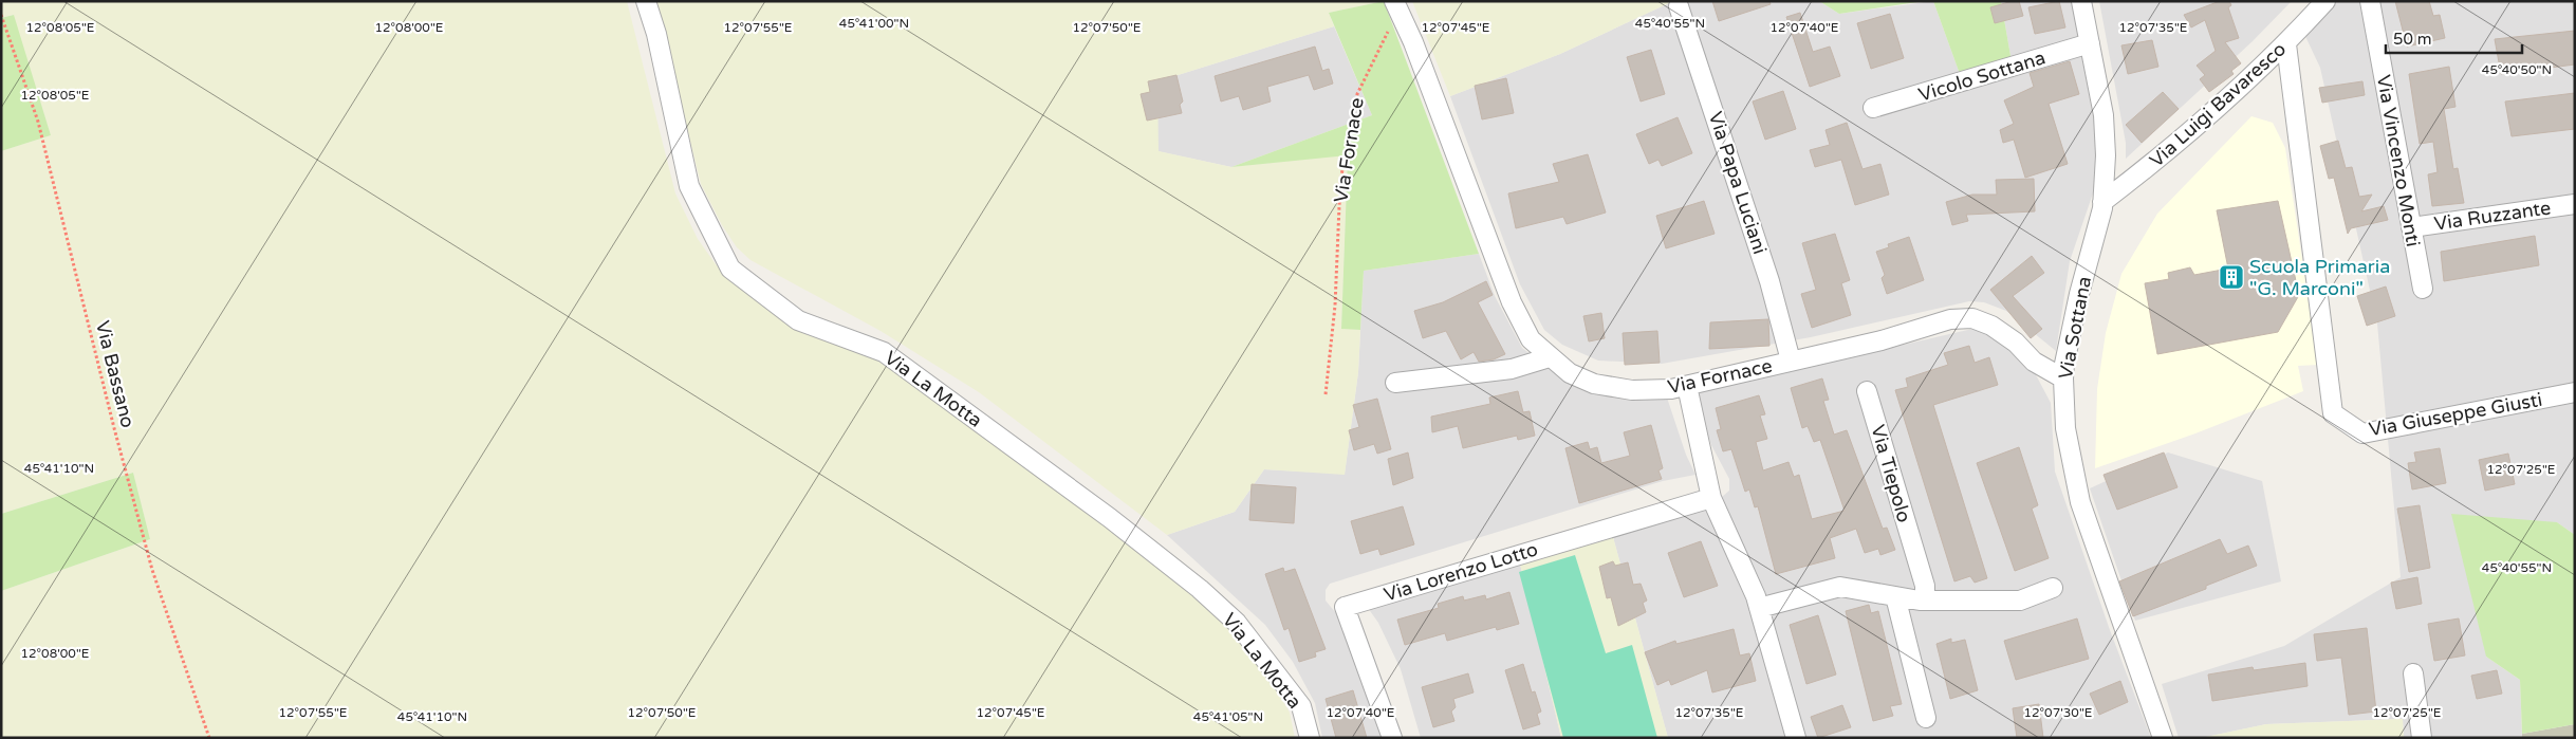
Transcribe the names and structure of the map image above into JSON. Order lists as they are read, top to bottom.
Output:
{
  "streets": {
    "street": [
      "Vicolo Sottana",
      "Via Luigi Bavaresco",
      "Via Fornace",
      "Via Vincenzo Monti",
      "Via Papa Luciani",
      "Via Ruzzante",
      "Via Sottana",
      "Via La Motta",
      "Via Giuseppe Giusti",
      "Via Tiepolo",
      "Via Lorenzo Lotto"
    ],
    "path": ["Via Bassano"]
  },
  "crossings": [
    ["Vicolo Sottana", "Via Sottana"],
    ["Via Luigi Bavaresco", "Via Sottana"],
    ["Via Luigi Bavaresco", "Via Giuseppe Giusti"],
    ["Via Fornace", "Via Papa Luciani"],
    ["Via Fornace", "Via Sottana"],
    ["Via Vincenzo Monti", "Via Ruzzante"]
  ],
  "places": {
    "building": ["Scuola Primaria \"G. Marconi\""]
  },
  "scale_bar": "50 m",
  "coordinates": [
    "45°41'00\"N",
    "45°40'55\"N",
    "12°08'05\"E",
    "12°08'00\"E",
    "12°07'55\"E",
    "12°07'50\"E",
    "12°07'45\"E",
    "12°07'40\"E",
    "12°07'35\"E",
    "45°40'50\"N",
    "45°41'10\"N",
    "12°07'25\"E",
    "12°07'30\"E",
    "45°41'05\"N"
  ]
}
